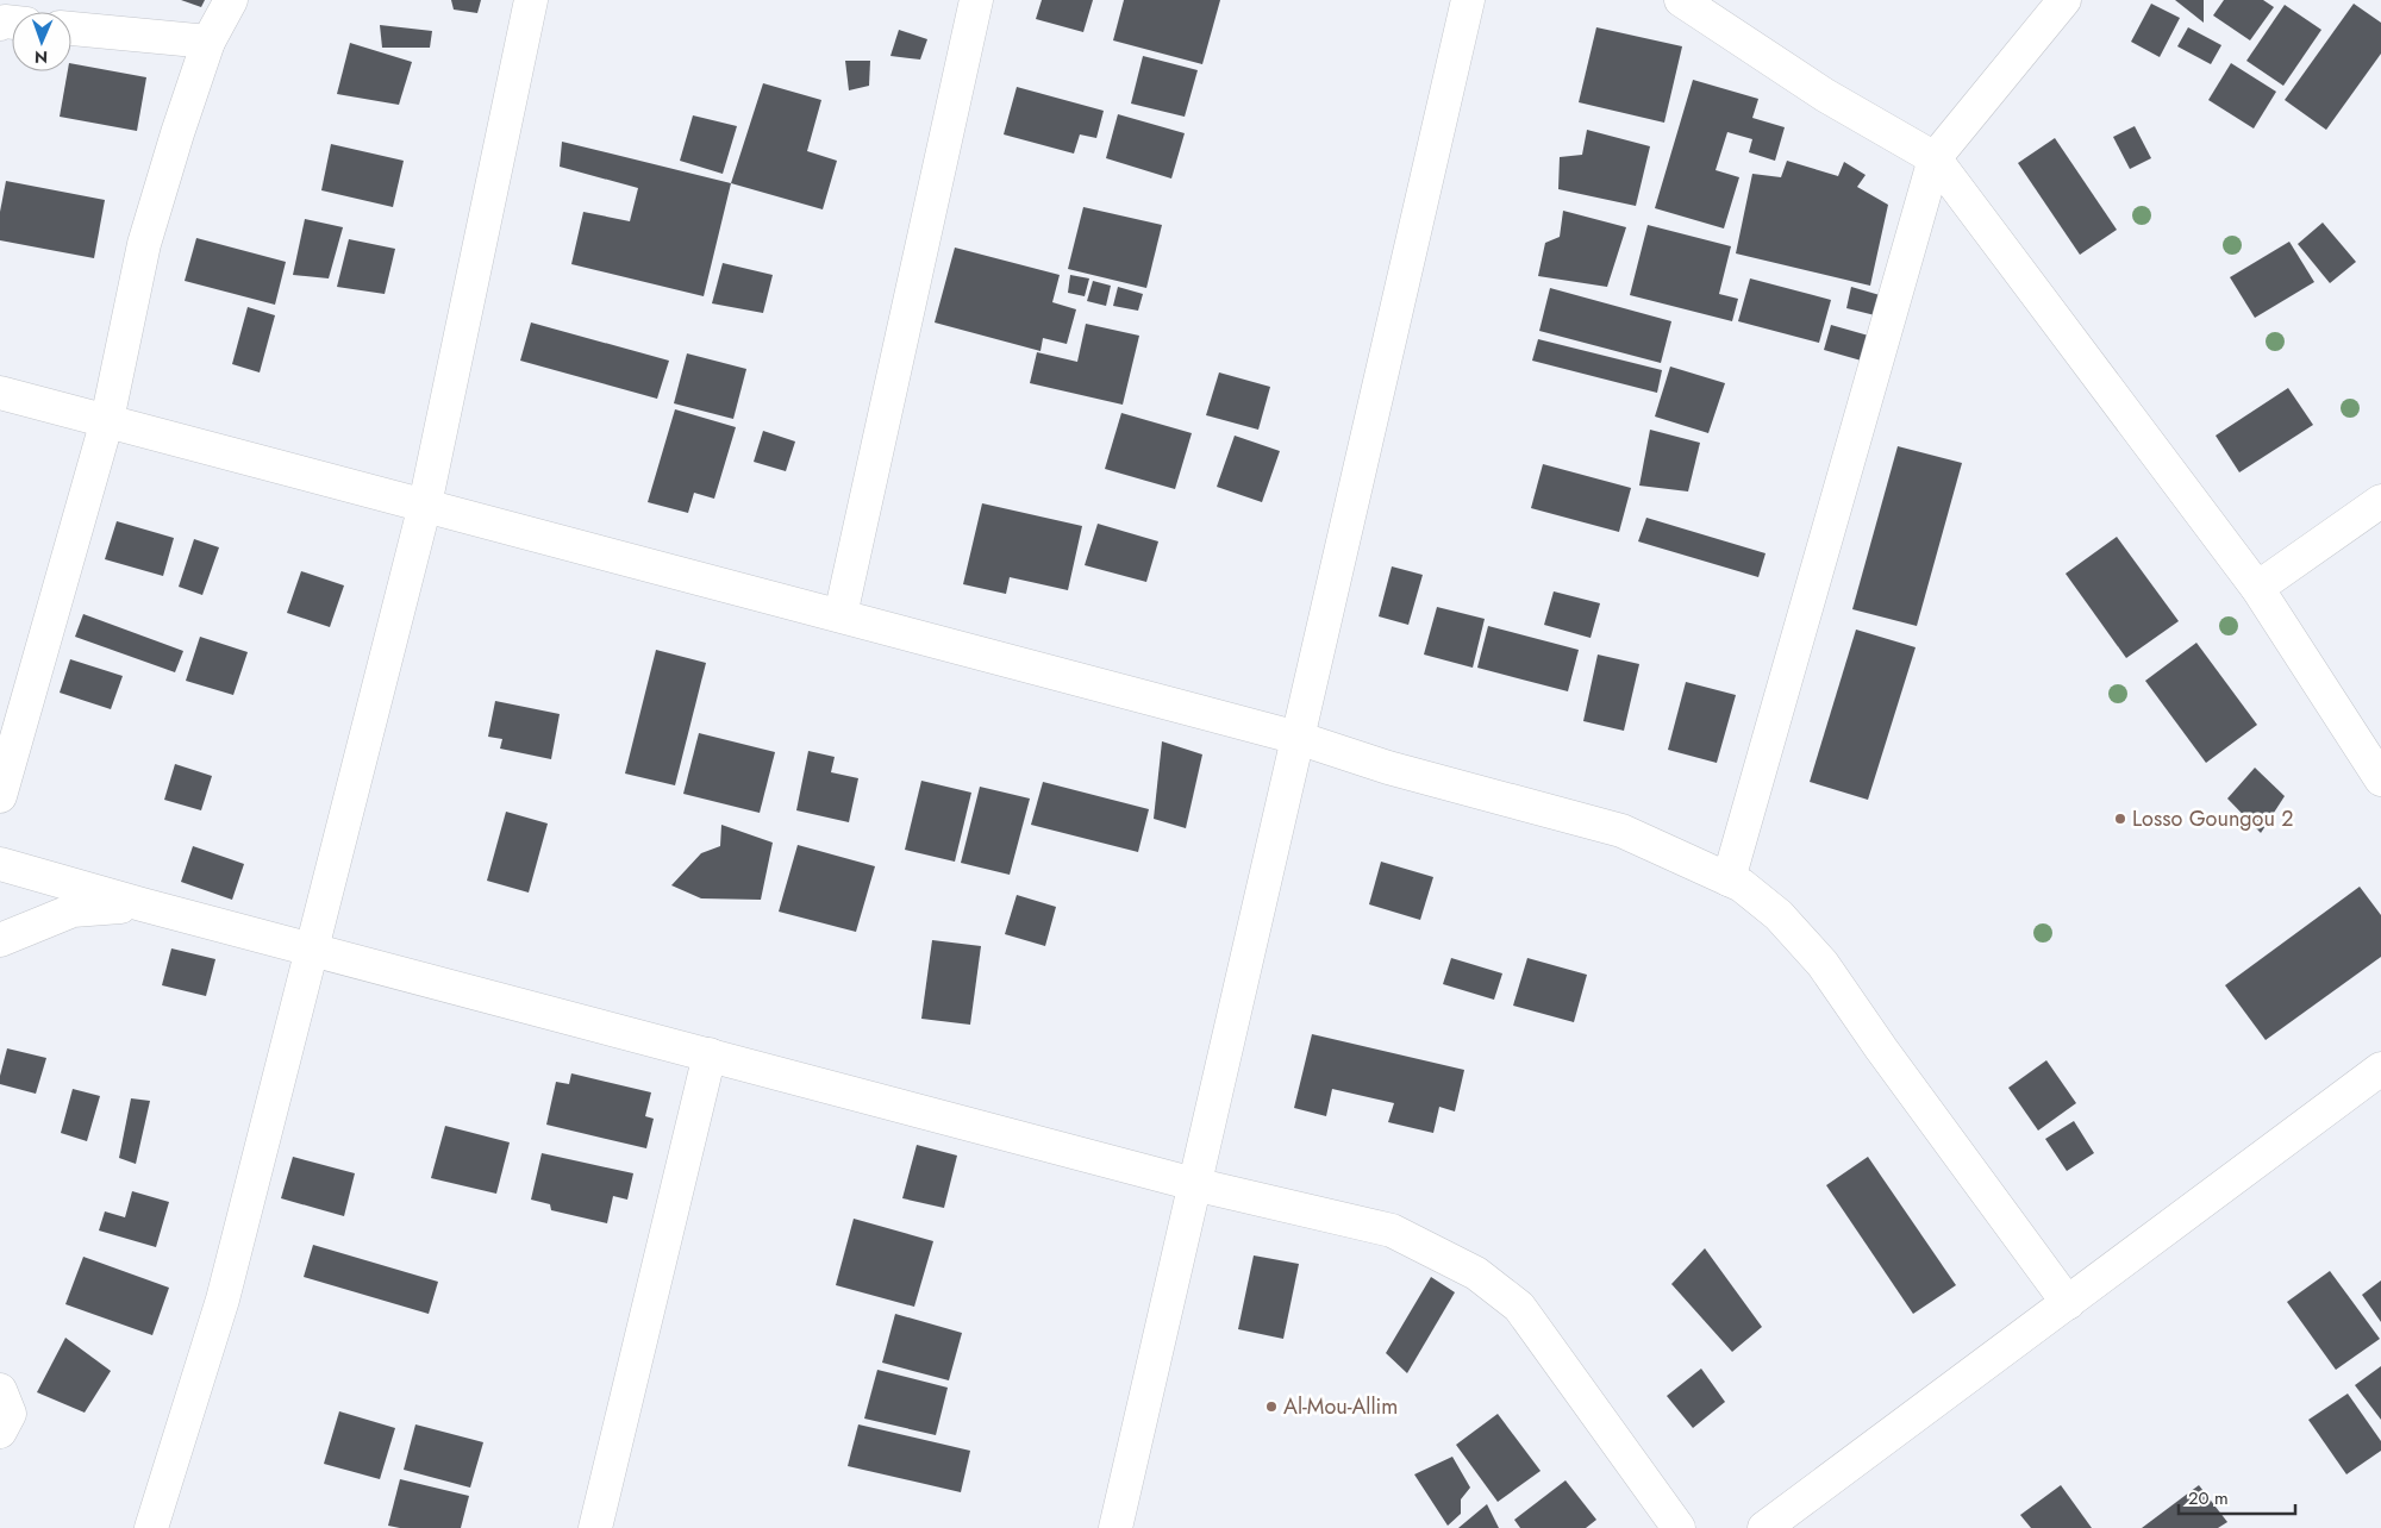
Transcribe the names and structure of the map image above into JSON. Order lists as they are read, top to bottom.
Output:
{
  "places": ["Losso Goungou 2", "Al-Mou-Allim"],
  "scale_bar": "20 m",
  "north": "bottom"
}
